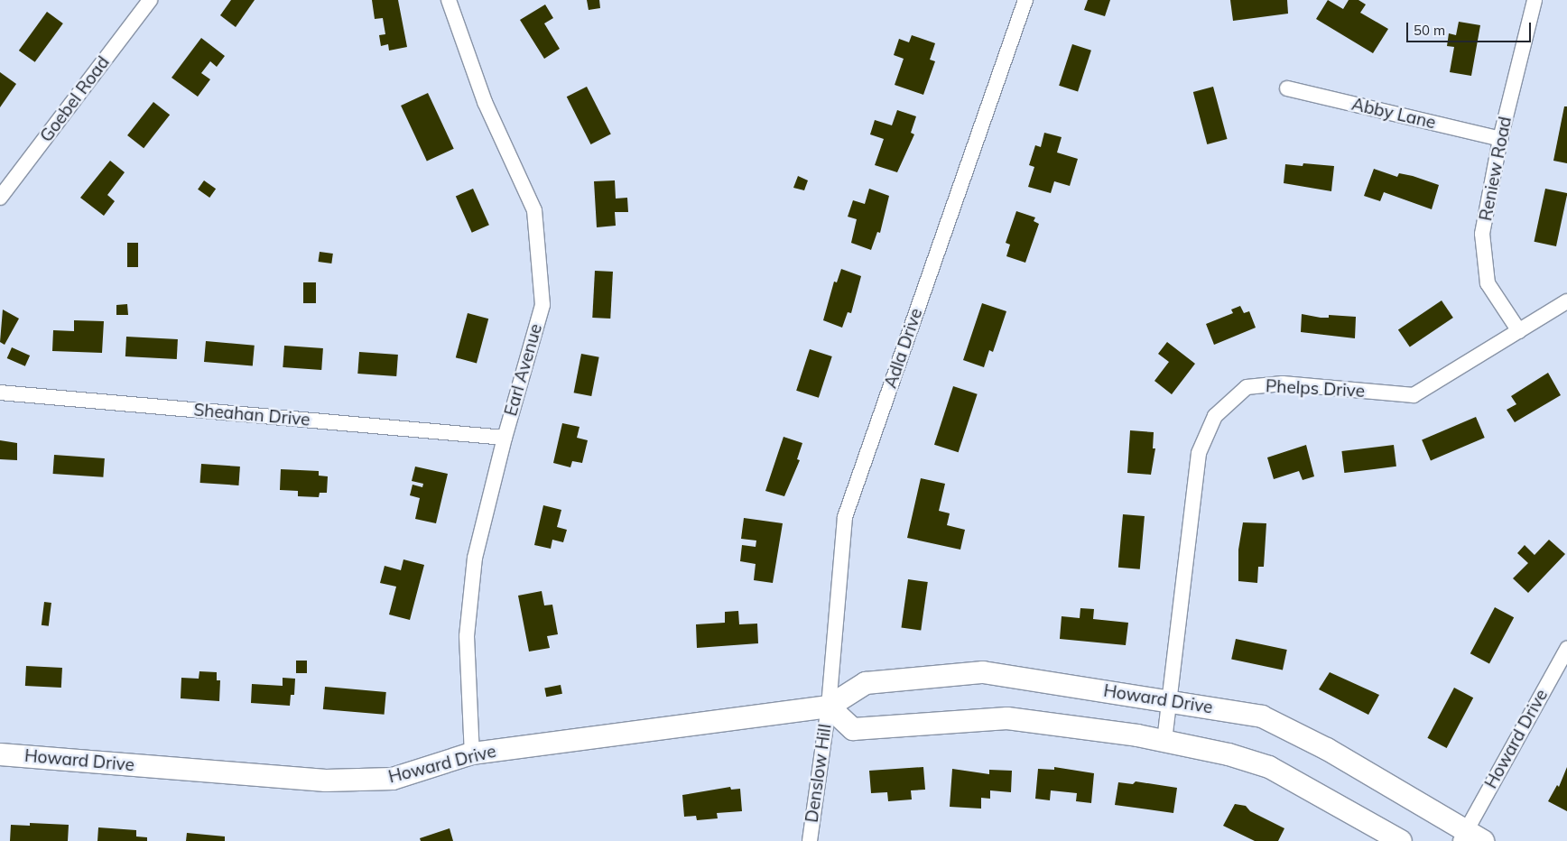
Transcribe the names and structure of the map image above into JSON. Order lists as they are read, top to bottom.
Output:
{
  "streets": {
    "street": [
      "Goebel Road",
      "Abby Lane",
      "Reniew Road",
      "Adla Drive",
      "Earl Avenue",
      "Phelps Drive",
      "Sheahan Drive",
      "Howard Drive",
      "Denslow Hill"
    ]
  },
  "crossings": [
    ["Abby Lane", "Reniew Road"],
    ["Reniew Road", "Phelps Drive"],
    ["Adla Drive", "Howard Drive"],
    ["Adla Drive", "Denslow Hill"],
    ["Earl Avenue", "Sheahan Drive"],
    ["Earl Avenue", "Howard Drive"],
    ["Phelps Drive", "Howard Drive"],
    ["Howard Drive", "Denslow Hill"]
  ],
  "scale_bar": "50 m"
}
